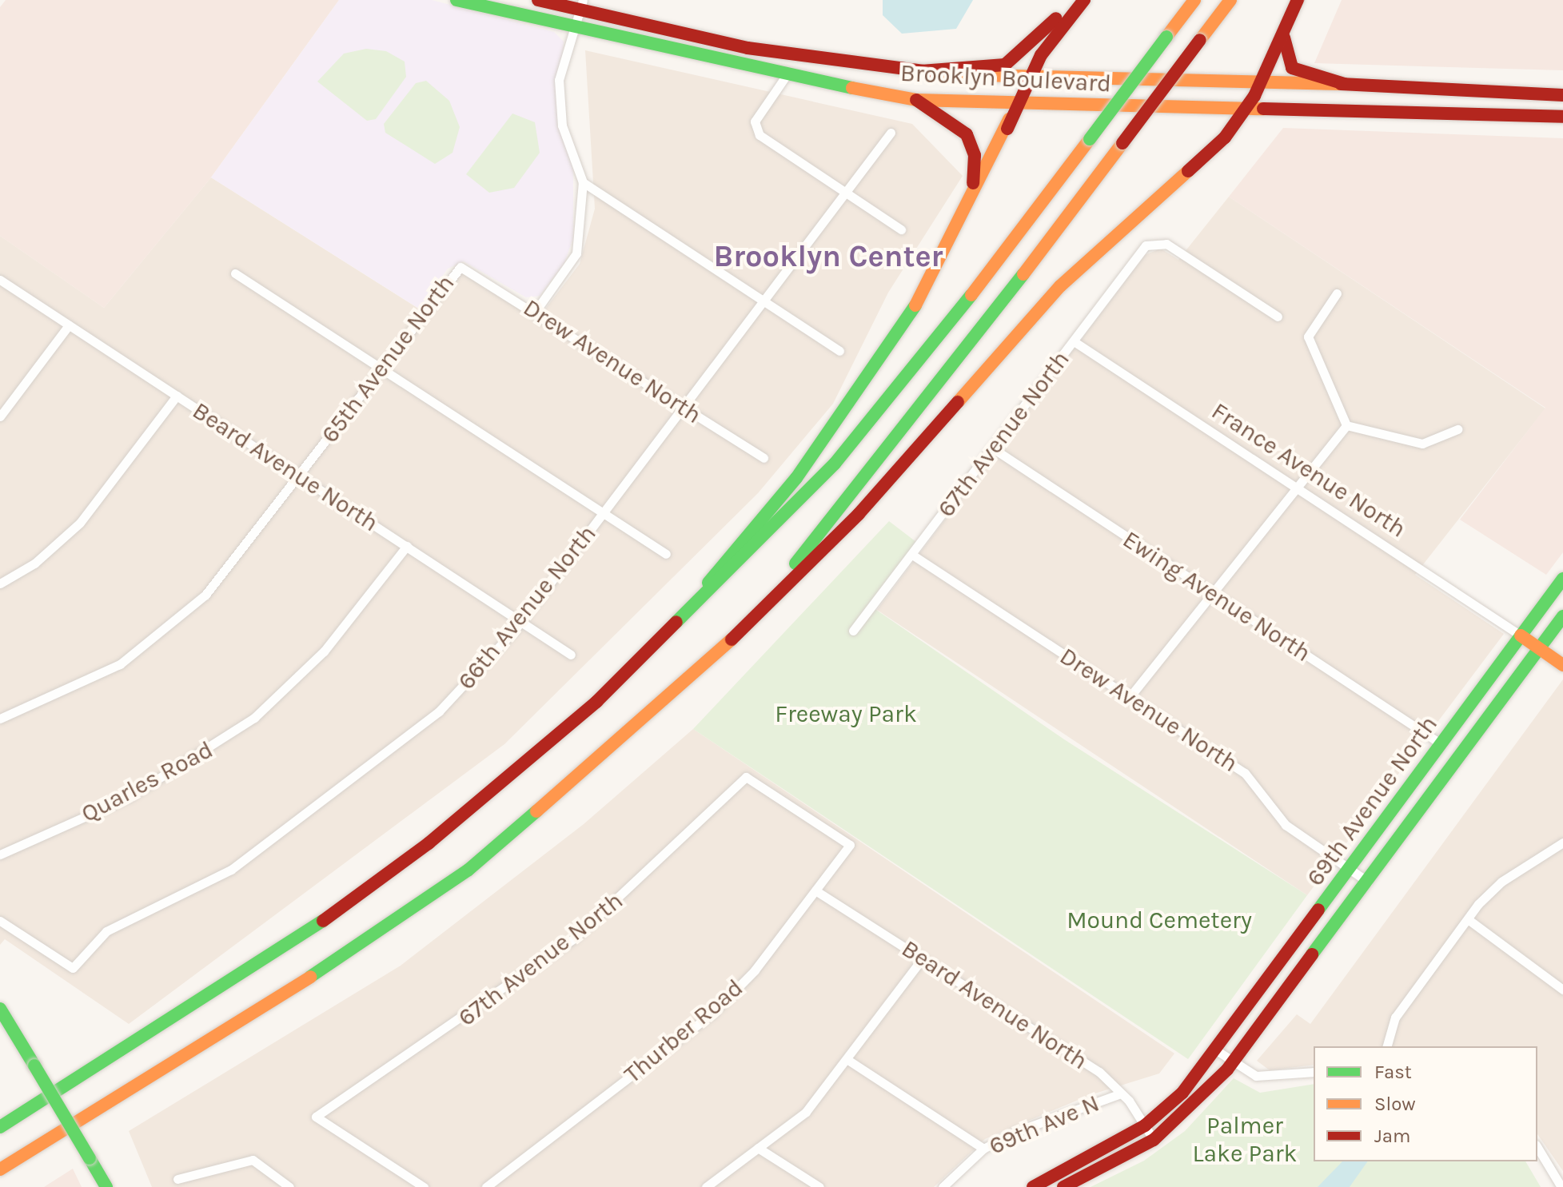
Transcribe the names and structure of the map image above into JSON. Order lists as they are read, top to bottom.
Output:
{
  "streets": {
    "main road": ["Brooklyn Boulevard", "69th Avenue North"],
    "street": [
      "65th Avenue North",
      "Drew Avenue North",
      "67th Avenue North",
      "Beard Avenue North",
      "France Avenue North",
      "Ewing Avenue North",
      "66th Avenue North",
      "Quarles Road",
      "Thurber Road",
      "69th Ave N"
    ]
  },
  "crossings": [
    ["65th Avenue North", "Drew Avenue North"],
    ["65th Avenue North", "Beard Avenue North"],
    ["Drew Avenue North", "67th Avenue North"],
    ["Drew Avenue North", "66th Avenue North"],
    ["Drew Avenue North", "69th Avenue North"],
    ["67th Avenue North", "France Avenue North"],
    ["67th Avenue North", "Ewing Avenue North"],
    ["67th Avenue North", "Thurber Road"],
    ["Beard Avenue North", "66th Avenue North"],
    ["Beard Avenue North", "Quarles Road"],
    ["Beard Avenue North", "69th Avenue North"],
    ["Beard Avenue North", "Thurber Road"],
    ["Beard Avenue North", "69th Ave N"],
    ["France Avenue North", "69th Avenue North"],
    ["Ewing Avenue North", "69th Avenue North"]
  ],
  "districts": ["Brooklyn Center"],
  "parks": ["Freeway Park", "Mound Cemetery", "Palmer Lake Park"],
  "legend": ["Fast", "Slow", "Jam"]
}
